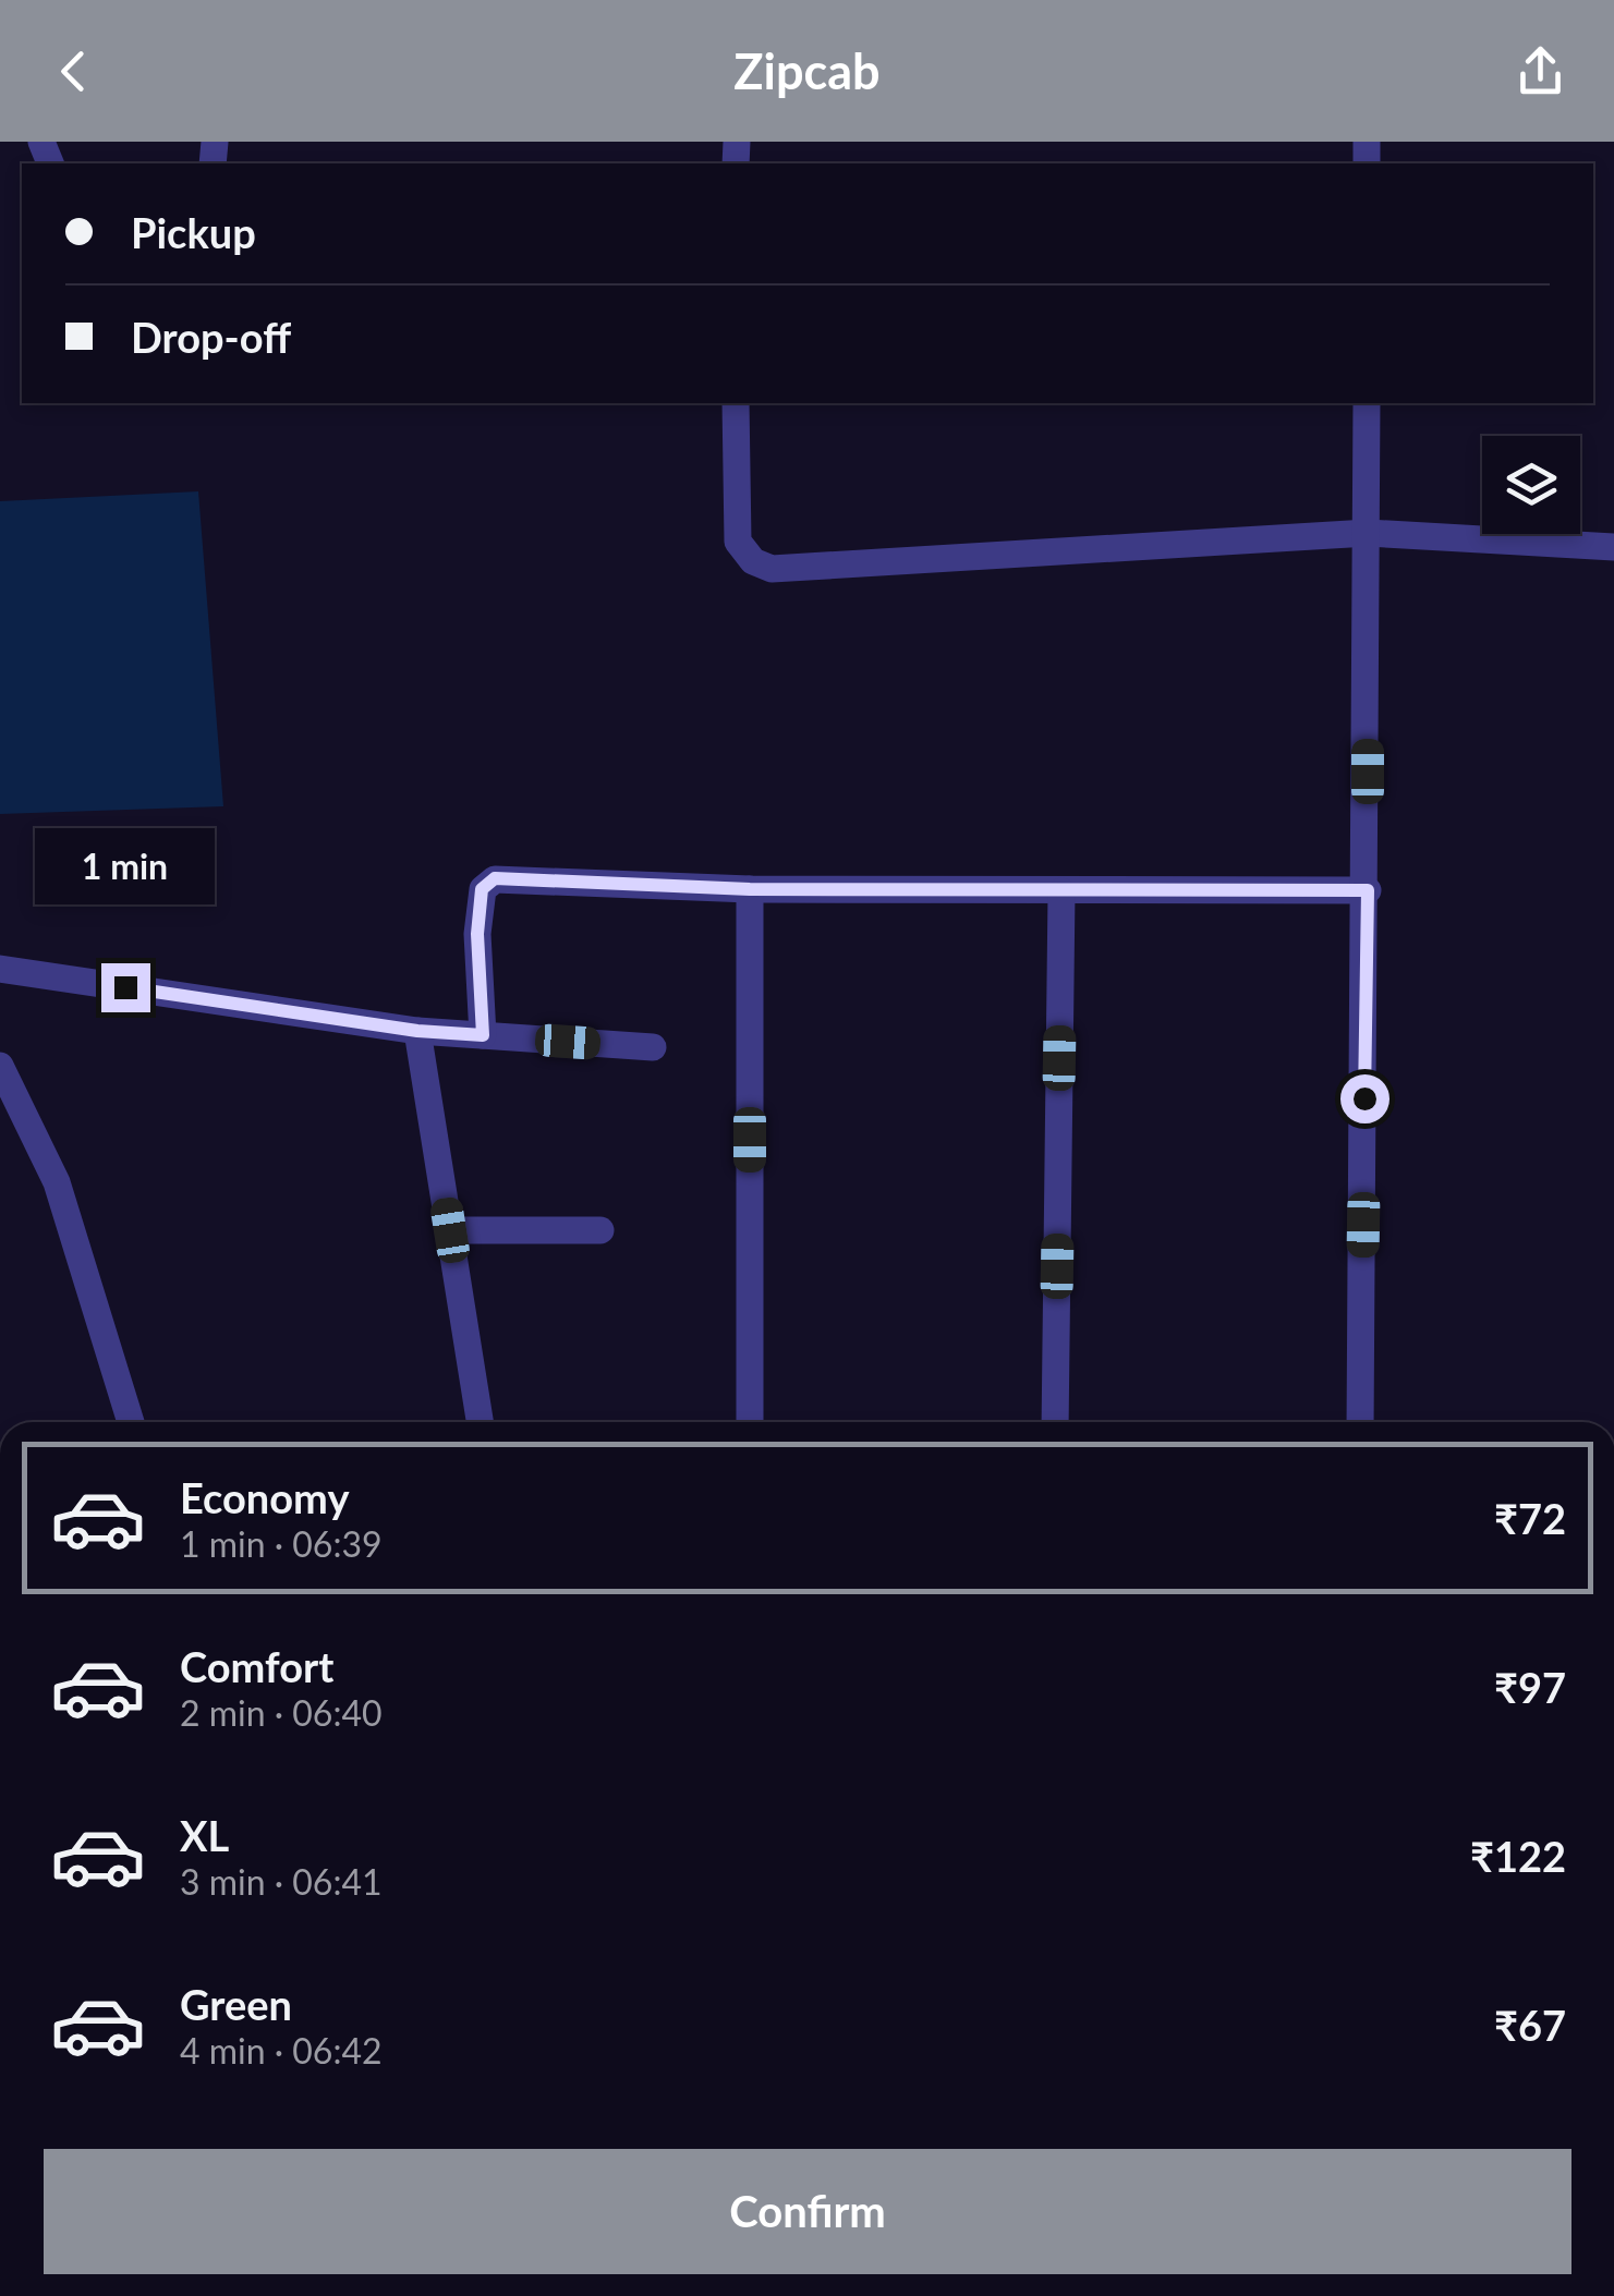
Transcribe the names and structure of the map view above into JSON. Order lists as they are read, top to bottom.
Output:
{
  "page": {
    "header": "Zipcab",
    "banner": ["Pickup", "Drop-off"],
    "bubble": "1 min",
    "list": [
      {
        "name": "Economy",
        "note": "1 min · 06:39",
        "value": "₹72"
      },
      {
        "name": "Comfort",
        "note": "2 min · 06:40",
        "value": "₹97"
      },
      {
        "name": "XL",
        "note": "3 min · 06:41",
        "value": "₹122"
      },
      {
        "name": "Green",
        "note": "4 min · 06:42",
        "value": "₹67"
      }
    ],
    "buttons": "Confirm"
  }
}
